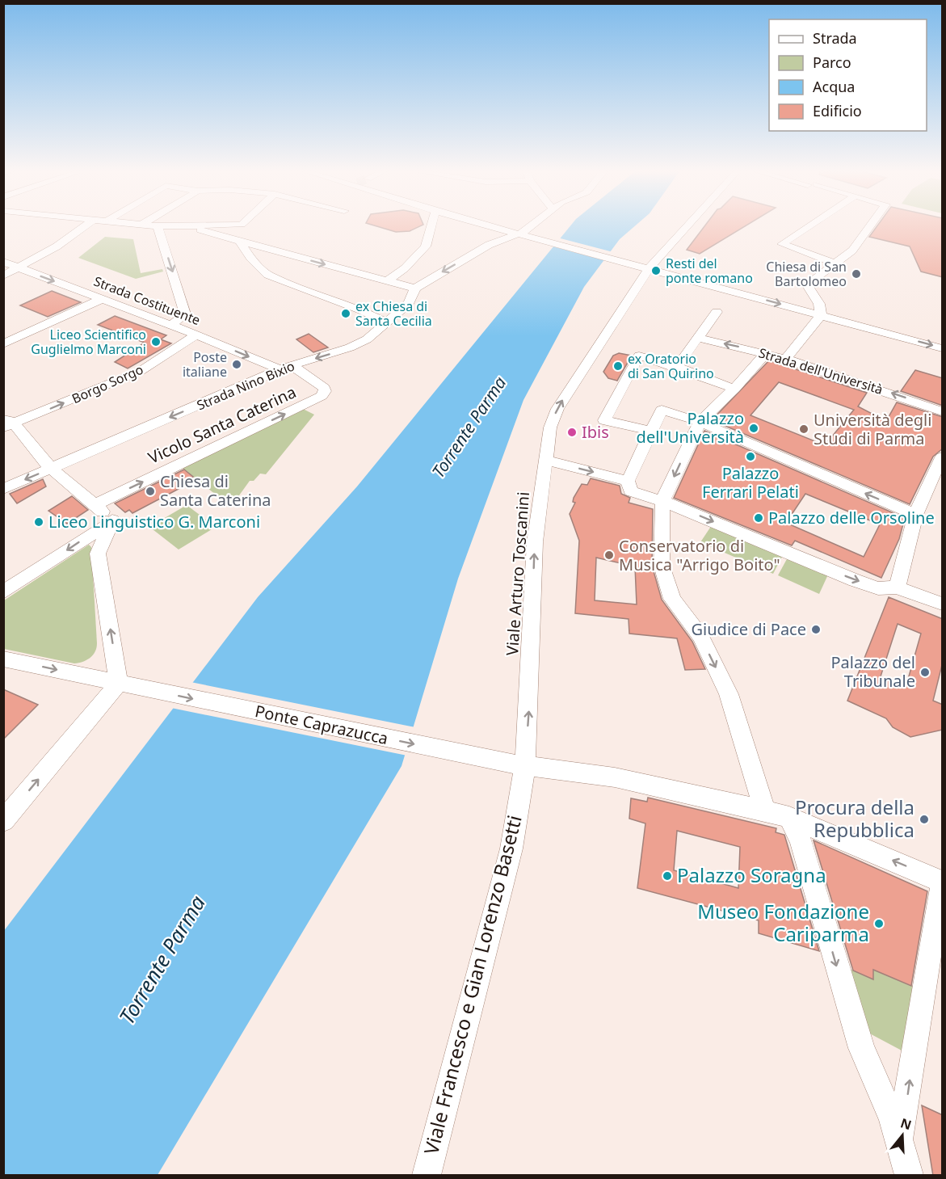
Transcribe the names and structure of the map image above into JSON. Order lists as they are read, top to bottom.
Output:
{
  "streets": {
    "street": [
      "Strada Costituente",
      "Strada dell'Università",
      "Borgo Sorgo",
      "Strada Nino Bixio",
      "Vicolo Santa Caterina",
      "Viale Arturo Toscanini",
      "Ponte Caprazucca",
      "Viale Francesco e Gian Lorenzo Basetti"
    ]
  },
  "crossings": [
    ["Strada Costituente", "Borgo Sorgo"],
    ["Strada Costituente", "Strada Nino Bixio"],
    ["Strada Costituente", "Vicolo Santa Caterina"],
    ["Strada Nino Bixio", "Vicolo Santa Caterina"],
    ["Viale Arturo Toscanini", "Ponte Caprazucca"],
    ["Viale Arturo Toscanini", "Viale Francesco e Gian Lorenzo Basetti"],
    ["Ponte Caprazucca", "Viale Francesco e Gian Lorenzo Basetti"]
  ],
  "water": ["Torrente Parma"],
  "places": [
    "Resti del ponte romano",
    "Chiesa di San Bartolomeo",
    "ex Chiesa di Santa Cecilia",
    "Liceo Scientifico Guglielmo Marconi",
    "Poste italiane",
    "ex Oratorio di San Quirino",
    "Palazzo dell'Università",
    "Università degli Studi di Parma",
    "Ibis",
    "Palazzo Ferrari Pelati",
    "Chiesa di Santa Caterina",
    "Palazzo delle Orsoline",
    "Liceo Linguistico G. Marconi",
    "Conservatorio di Musica \"Arrigo Boito\"",
    "Giudice di Pace",
    "Palazzo del Tribunale",
    "Procura della Repubblica",
    "Palazzo Soragna",
    "Museo Fondazione Cariparma"
  ],
  "legend": [
    "Strada",
    "Parco",
    "Acqua",
    "Edificio"
  ],
  "north": "top"
}
